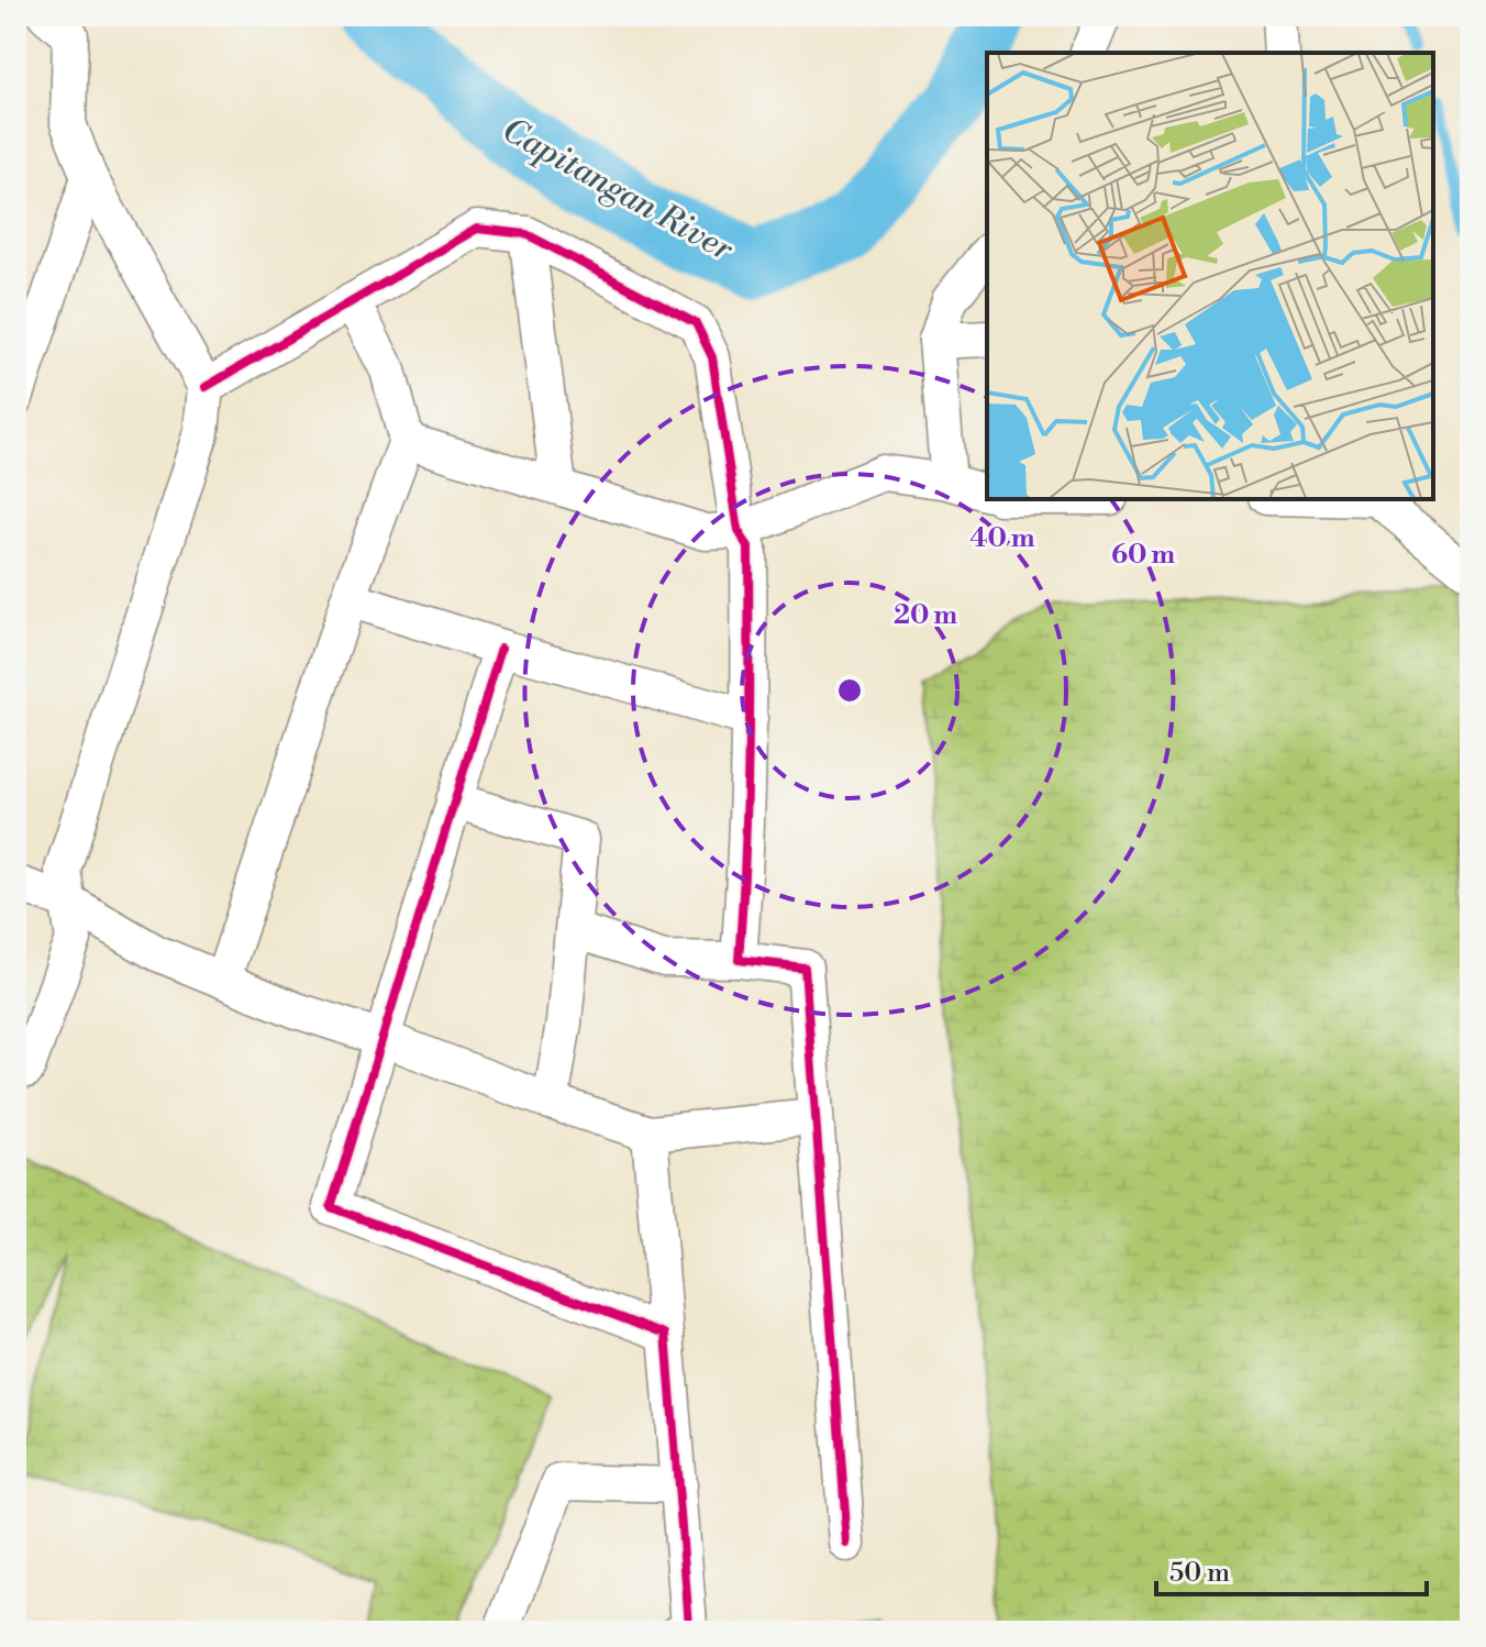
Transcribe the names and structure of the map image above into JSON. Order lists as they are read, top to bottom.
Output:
{
  "water": ["Capitangan River"],
  "scale_bar": "50 m",
  "rings": ["40 m", "60 m", "20 m"]
}
